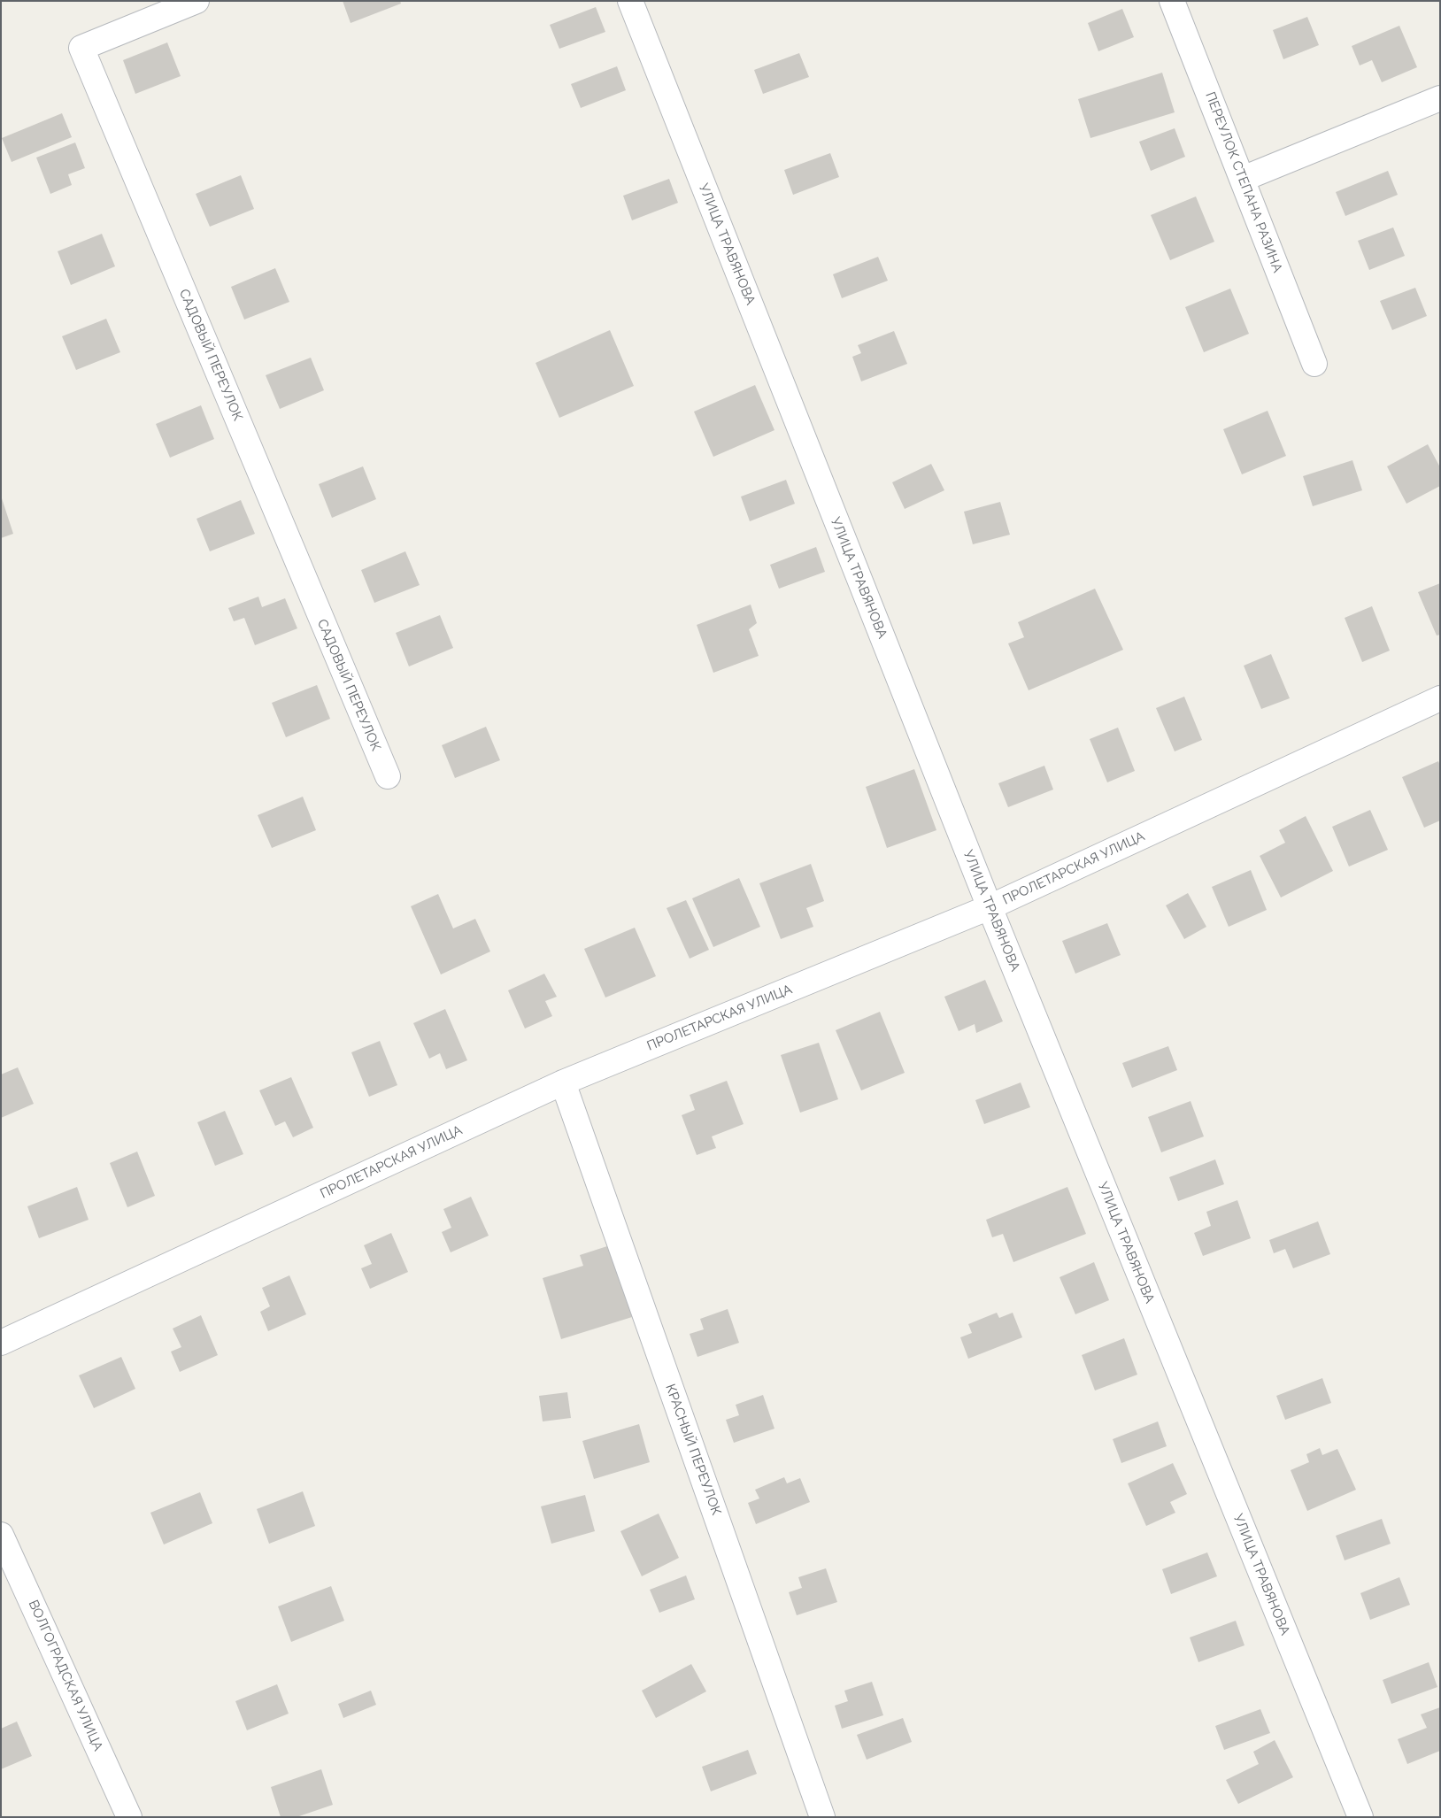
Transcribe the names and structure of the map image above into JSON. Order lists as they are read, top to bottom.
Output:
{
  "streets": {
    "street": [
      "ПЕРЕУЛОК СТЕПАНА РАЗИНА",
      "УЛИЦА ТРАВЯНОВА",
      "САДОВЫЙ ПЕРЕУЛОК",
      "ПРОЛЕТАРСКАЯ УЛИЦА",
      "КРАСНЫЙ ПЕРЕУЛОК",
      "ВОЛГОГРАДСКАЯ УЛИЦА"
    ]
  },
  "crossings": [
    ["УЛИЦА ТРАВЯНОВА", "ПРОЛЕТАРСКАЯ УЛИЦА"],
    ["ПРОЛЕТАРСКАЯ УЛИЦА", "КРАСНЫЙ ПЕРЕУЛОК"]
  ]
}
